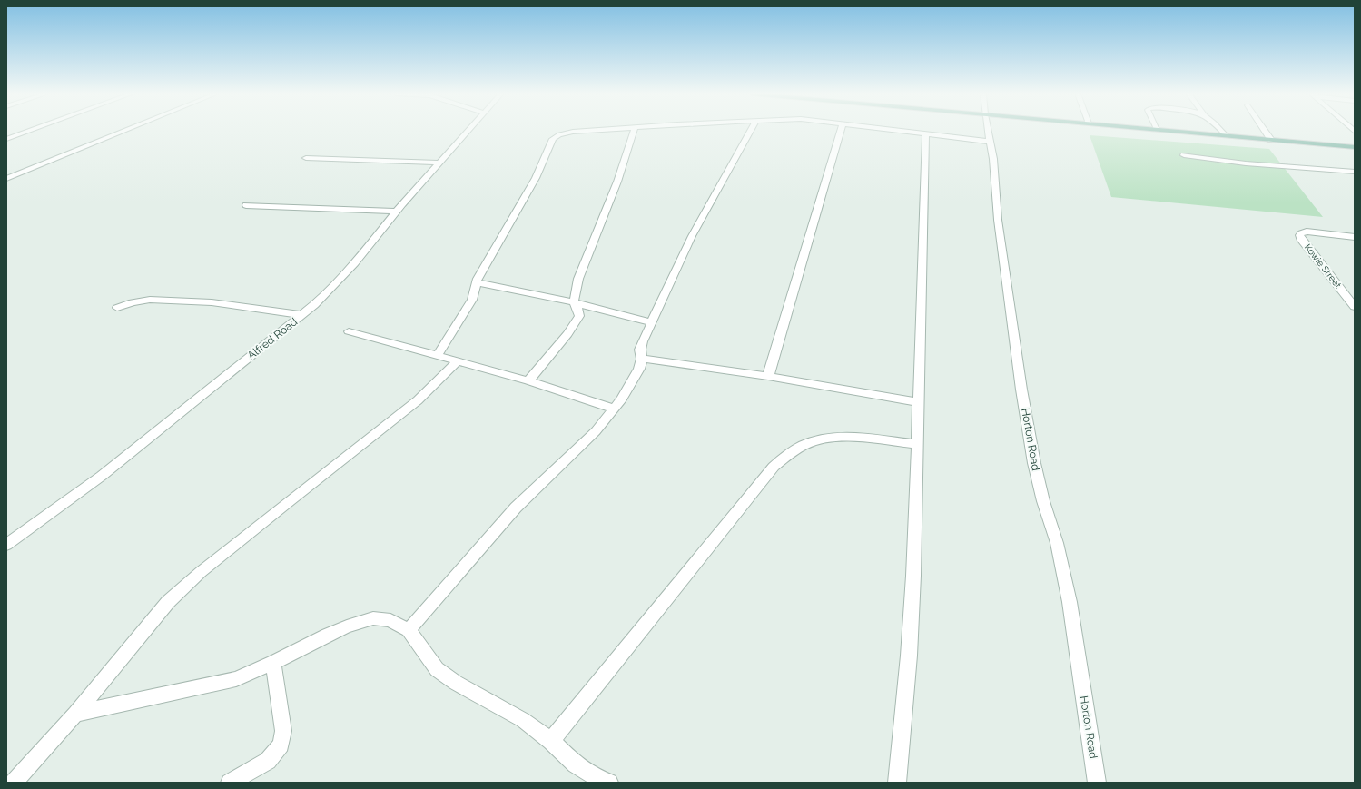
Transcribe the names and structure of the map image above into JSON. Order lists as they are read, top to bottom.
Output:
{
  "streets": {
    "street": ["Kowie Street", "Alfred Road", "Horton Road"]
  }
}
